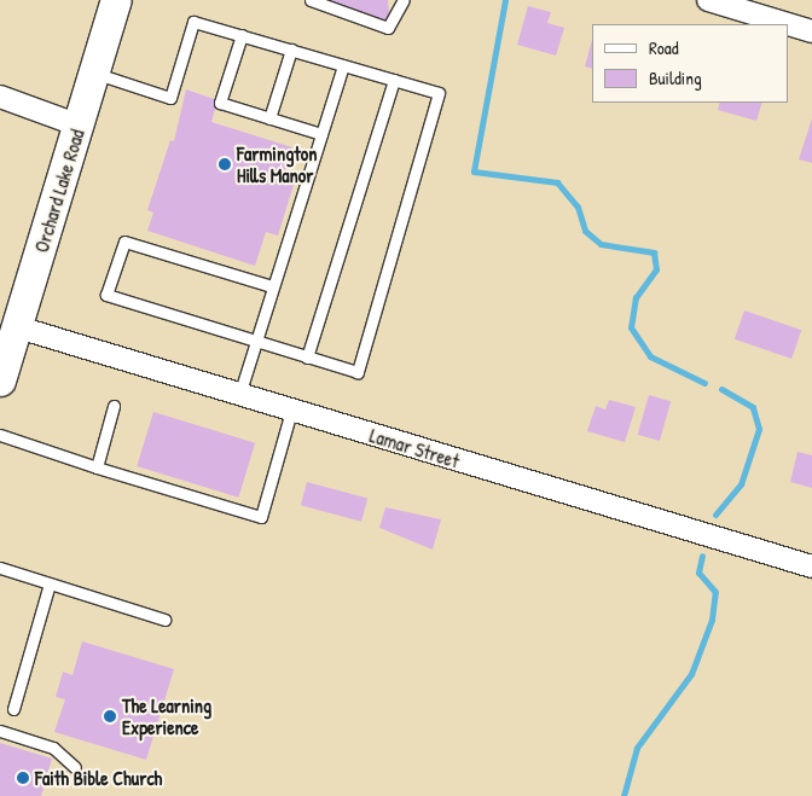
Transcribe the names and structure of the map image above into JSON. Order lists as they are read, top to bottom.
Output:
{
  "streets": {
    "main road": ["Orchard Lake Road"],
    "street": ["Lamar Street"]
  },
  "crossings": [
    ["Orchard Lake Road", "Lamar Street"]
  ],
  "places": ["Farmington Hills Manor", "The Learning Experience", "Faith Bible Church"],
  "legend": ["Road", "Building"]
}
